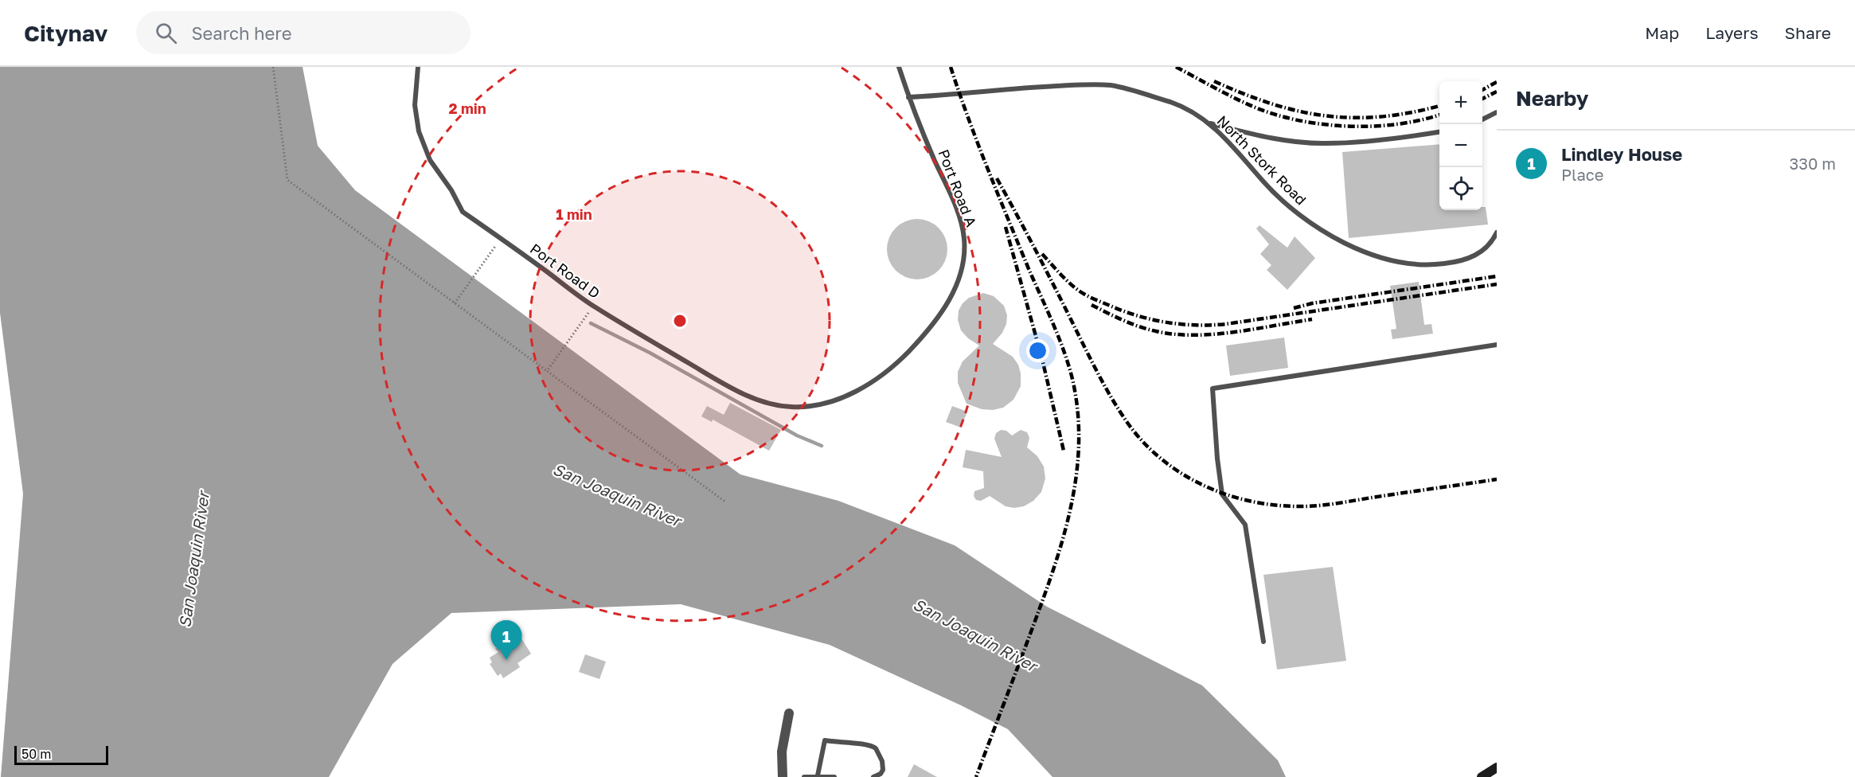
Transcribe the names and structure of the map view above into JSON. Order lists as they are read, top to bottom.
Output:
{
  "streets": {
    "lane": ["North Stork Road", "Port Road A", "Port Road D"]
  },
  "crossings": [
    ["North Stork Road", "Port Road A"],
    ["Port Road A", "Port Road D"]
  ],
  "water": ["San Joaquin River"],
  "scale_bar": "50 m",
  "page": {
    "header": "Citynav",
    "search": "Search here",
    "nav": ["Map", "Layers", "Share"],
    "heading": "Nearby",
    "map_buttons": ["+", "−"],
    "list": [
      {
        "mark": "1",
        "name": "Lindley House",
        "note": "Place",
        "value": "330 m"
      }
    ],
    "pins": "1",
    "scale": "50 m"
  },
  "rings": ["2 min", "1 min"]
}
